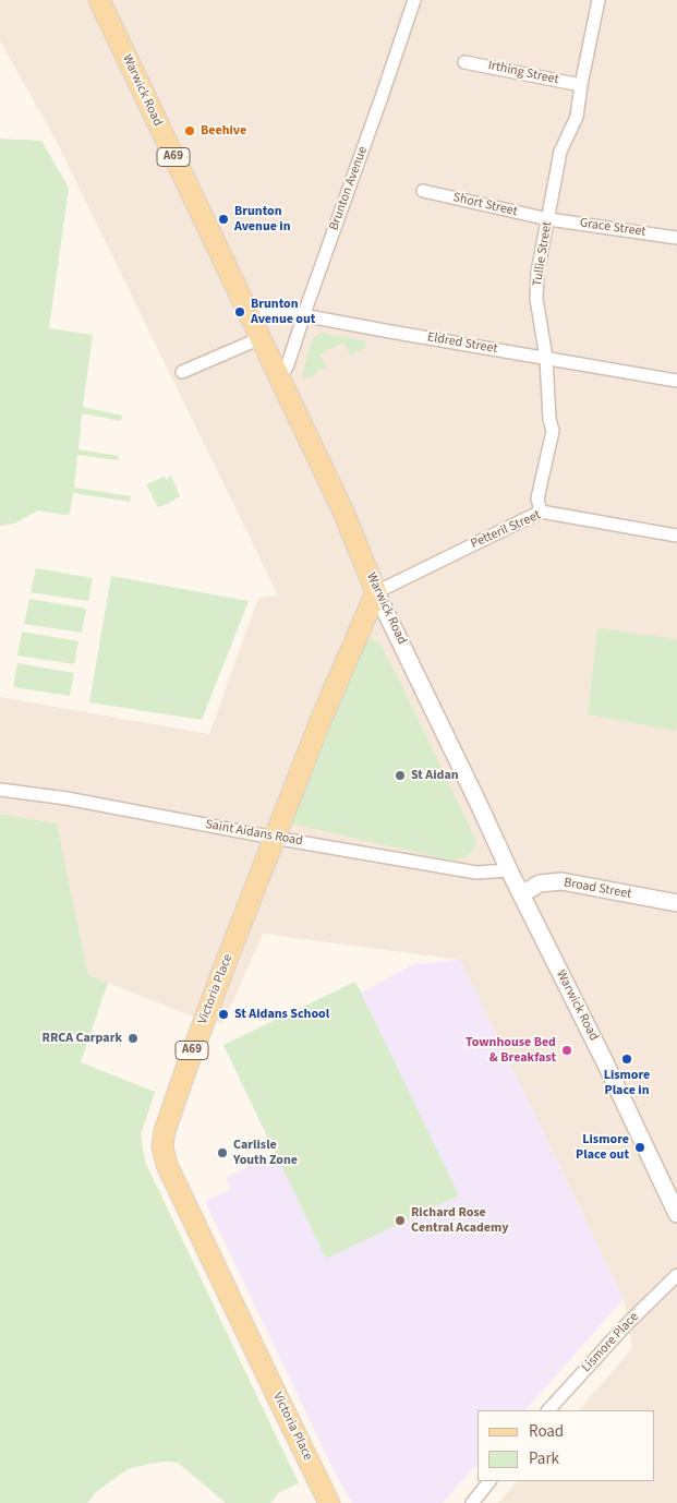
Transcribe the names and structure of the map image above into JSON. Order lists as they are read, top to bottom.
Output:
{
  "streets": {
    "main road": ["Warwick Road", "A69", "Victoria Place"],
    "street": [
      "Irthing Street",
      "Brunton Avenue",
      "Short Street",
      "Grace Street",
      "Tullie Street",
      "Eldred Street",
      "Petteril Street",
      "Saint Aidans Road",
      "Broad Street",
      "Lismore Place"
    ]
  },
  "crossings": [
    ["Irthing Street", "Tullie Street"],
    ["Warwick Road", "Brunton Avenue"],
    ["Warwick Road", "Eldred Street"],
    ["Warwick Road", "Petteril Street"],
    ["Warwick Road", "Saint Aidans Road"],
    ["Warwick Road", "Broad Street"],
    ["Warwick Road", "Victoria Place"],
    ["Brunton Avenue", "Eldred Street"],
    ["Short Street", "Grace Street"],
    ["Short Street", "Tullie Street"],
    ["Grace Street", "Tullie Street"],
    ["Tullie Street", "Eldred Street"],
    ["Tullie Street", "Petteril Street"],
    ["Petteril Street", "Victoria Place"],
    ["Saint Aidans Road", "Victoria Place"]
  ],
  "places": [
    "Beehive",
    "Brunton Avenue in",
    "Brunton Avenue out",
    "St Aidan",
    "St Aidans School",
    "RRCA Carpark",
    "Townhouse Bed & Breakfast",
    "Lismore Place in",
    "Lismore Place out",
    "Carlisle Youth Zone",
    "Richard Rose Central Academy"
  ],
  "legend": ["Road", "Park"]
}
